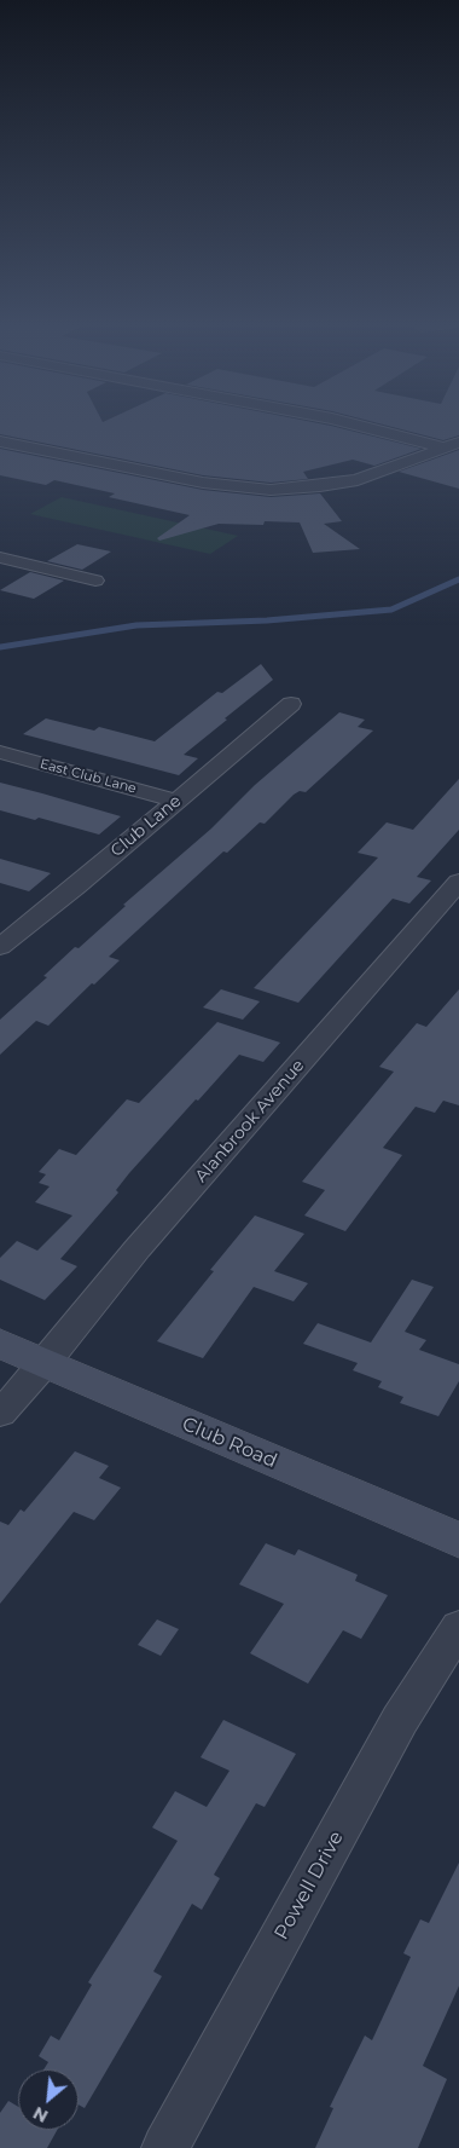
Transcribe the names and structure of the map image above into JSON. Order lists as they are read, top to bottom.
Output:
{
  "streets": {
    "street": [
      "East Club Lane",
      "Club Lane",
      "Alanbrook Avenue",
      "Club Road",
      "Powell Drive"
    ]
  },
  "crossings": [
    ["East Club Lane", "Club Lane"],
    ["Alanbrook Avenue", "Club Road"]
  ],
  "north": "bottom left"
}
